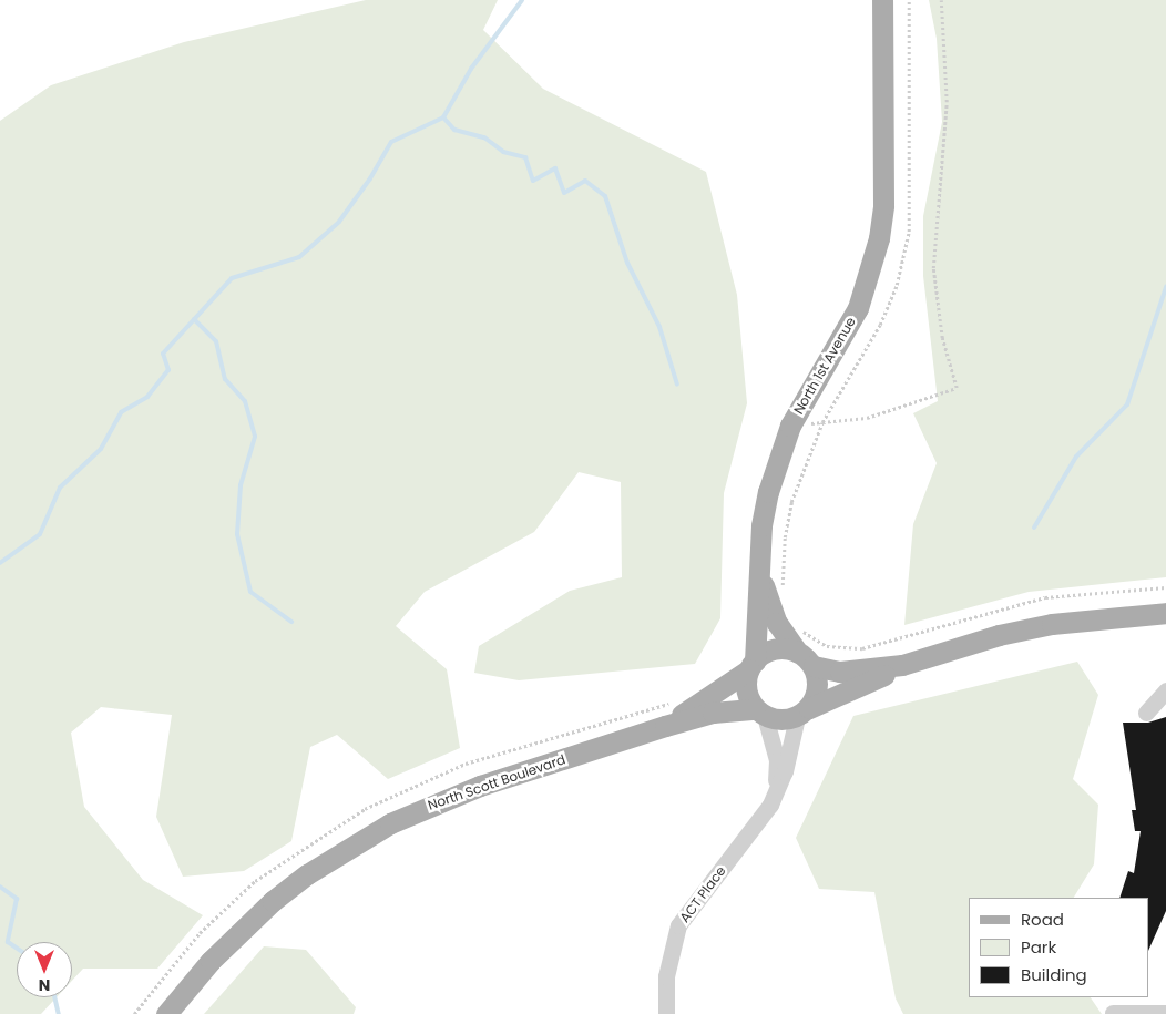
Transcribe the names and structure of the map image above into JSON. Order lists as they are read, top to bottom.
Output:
{
  "streets": {
    "main road": ["North 1st Avenue", "North Scott Boulevard"],
    "lane": ["ACT Place"]
  },
  "crossings": [
    ["North 1st Avenue", "North Scott Boulevard"],
    ["North 1st Avenue", "ACT Place"],
    ["North Scott Boulevard", "ACT Place"]
  ],
  "legend": ["Road", "Park", "Building"],
  "north": "bottom"
}
